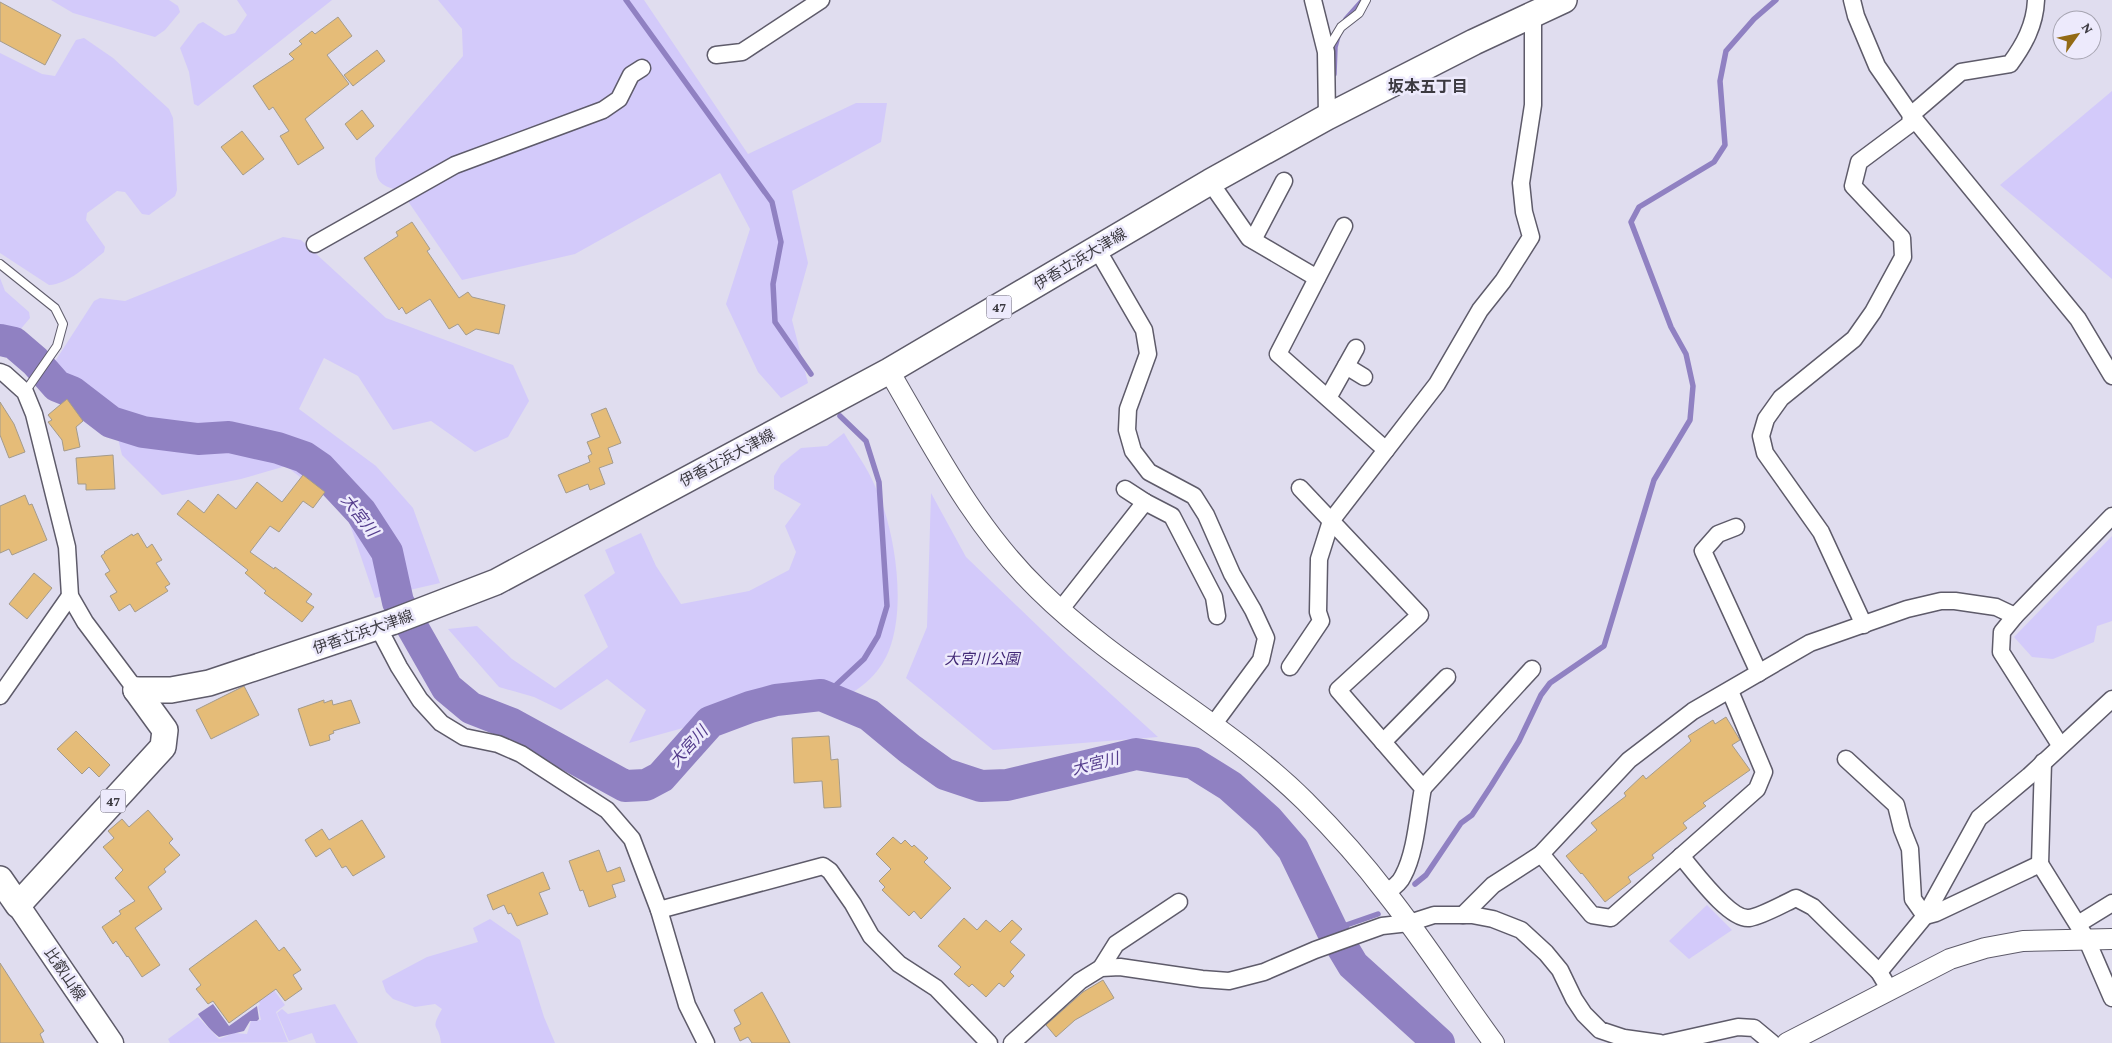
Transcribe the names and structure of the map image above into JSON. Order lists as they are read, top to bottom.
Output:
{
  "streets": {
    "main road": ["伊香立浜大津線", "47", "比叡山線"]
  },
  "crossings": [
    ["伊香立浜大津線", "47"],
    ["47", "比叡山線"]
  ],
  "districts": ["坂本五丁目"],
  "water": ["大宮川"],
  "parks": ["大宮川公園"],
  "north": "top right"
}
